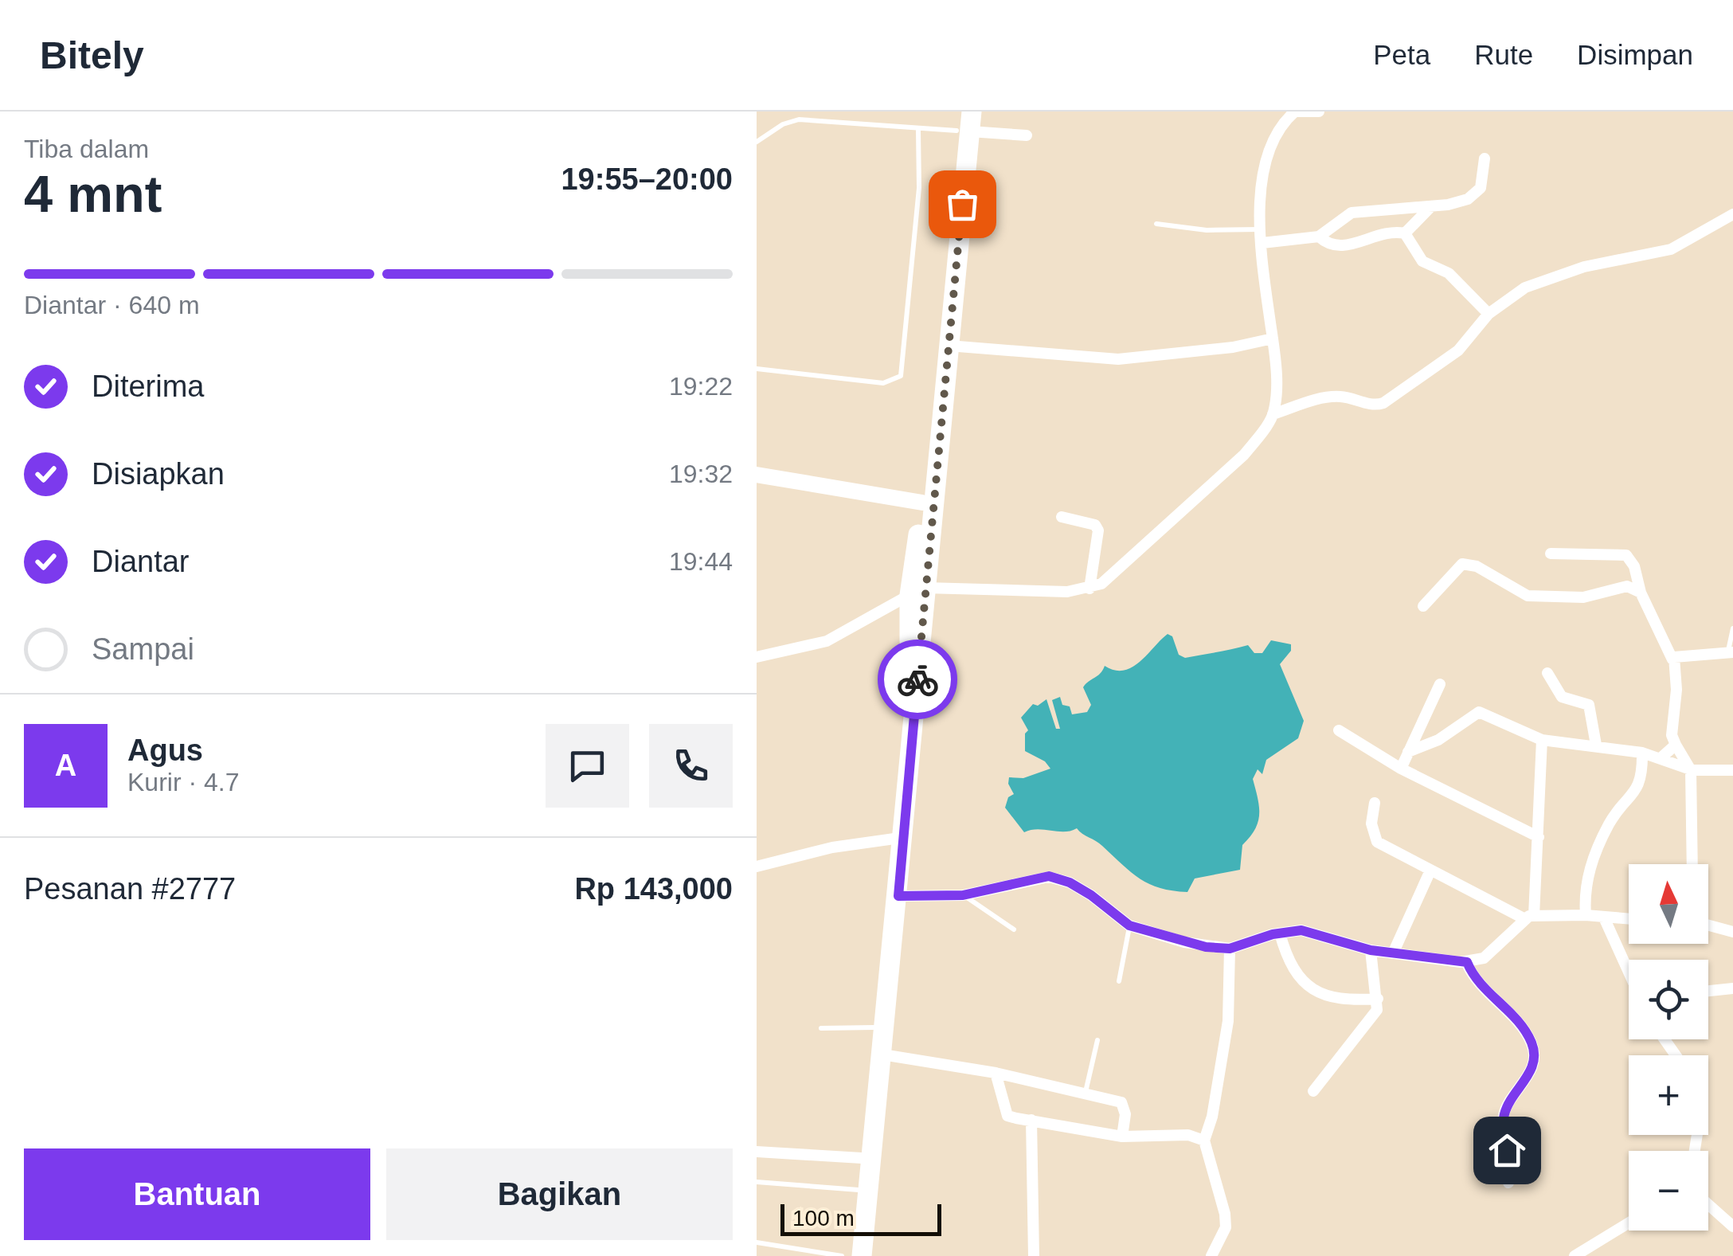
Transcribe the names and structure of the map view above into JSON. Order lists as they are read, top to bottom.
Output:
{
  "scale_bar": "100 m",
  "north": "top",
  "page": {
    "header": "Bitely",
    "nav": ["Peta", "Rute", "Disimpan"],
    "heading": ["4 mnt", "Tiba dalam", "19:55–20:00"],
    "panel": [
      "Agus",
      "Kurir · 4.7",
      "Pesanan #2777",
      "Rp 143,000"
    ],
    "bar": "Diantar · 640 m",
    "list": [
      ["Diterima", "19:22"],
      ["Disiapkan", "19:32"],
      ["Diantar", "19:44"],
      "Sampai"
    ],
    "round": "A",
    "map_buttons": ["+", "−"],
    "buttons": ["Bantuan", "Bagikan"],
    "scale": "100 m"
  }
}
